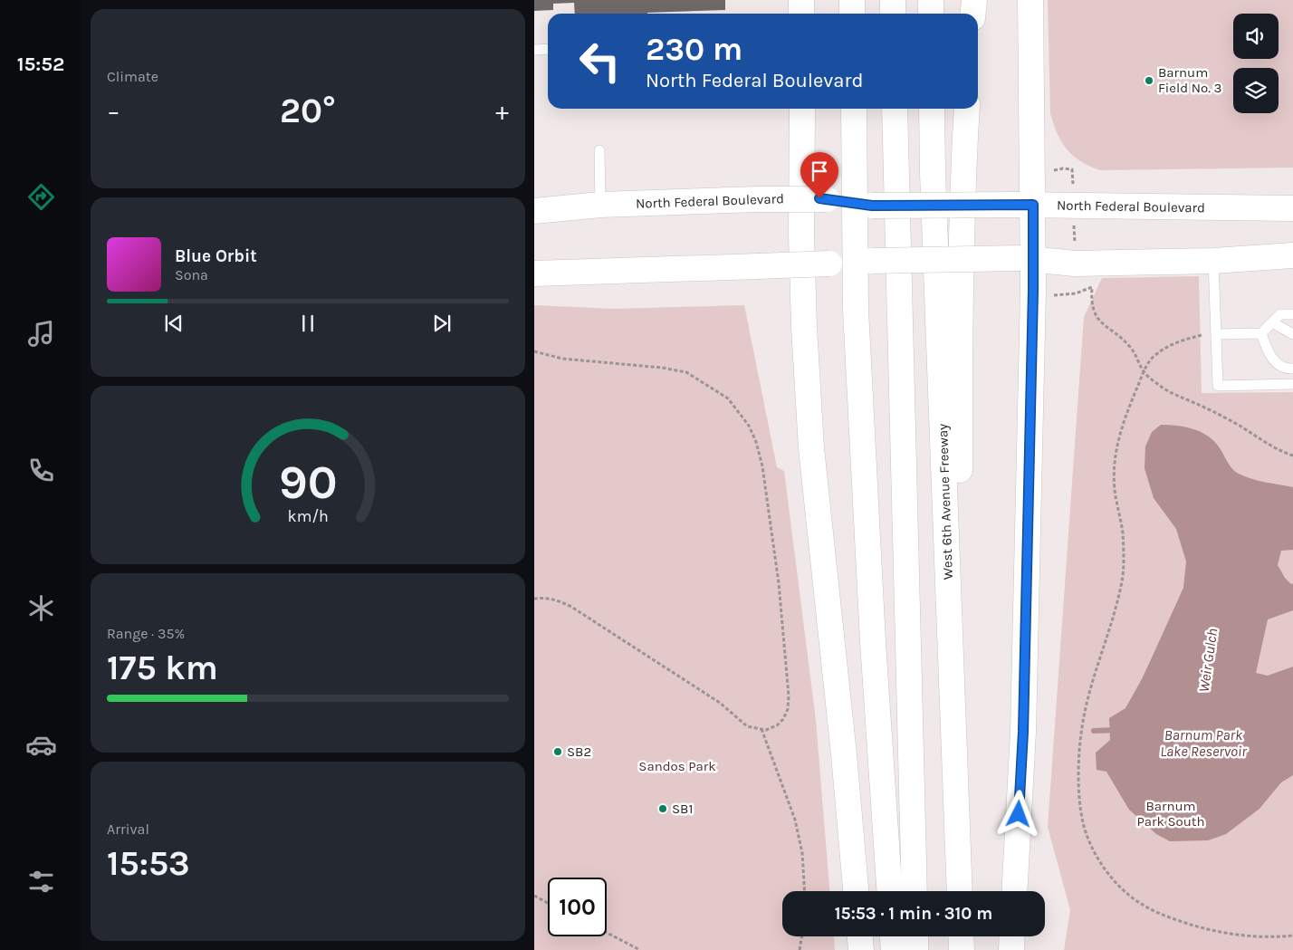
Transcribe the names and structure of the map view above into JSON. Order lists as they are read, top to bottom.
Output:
{
  "streets": {
    "main road": ["North Federal Boulevard", "West 6th Avenue Freeway"]
  },
  "water": ["Weir Gulch", "Barnum Park Lake Reservoir"],
  "parks": ["Sandos Park", "Barnum Park South"],
  "places": ["Barnum Field No. 3", "SB2", "SB1"],
  "page": {
    "tabs": "15:52",
    "tile": [
      "Climate",
      ["Range · 35%", "175 km"],
      ["Arrival", "15:53"]
    ],
    "turn": ["230 m", "North Federal Boulevard"],
    "heat": ["−", "20°", "+"],
    "song": ["Blue Orbit", "Sona"],
    "limit": "100",
    "trip": "15:53 · 1 min · 310 m",
    "gauge": ["90", "km/h"]
  }
}
